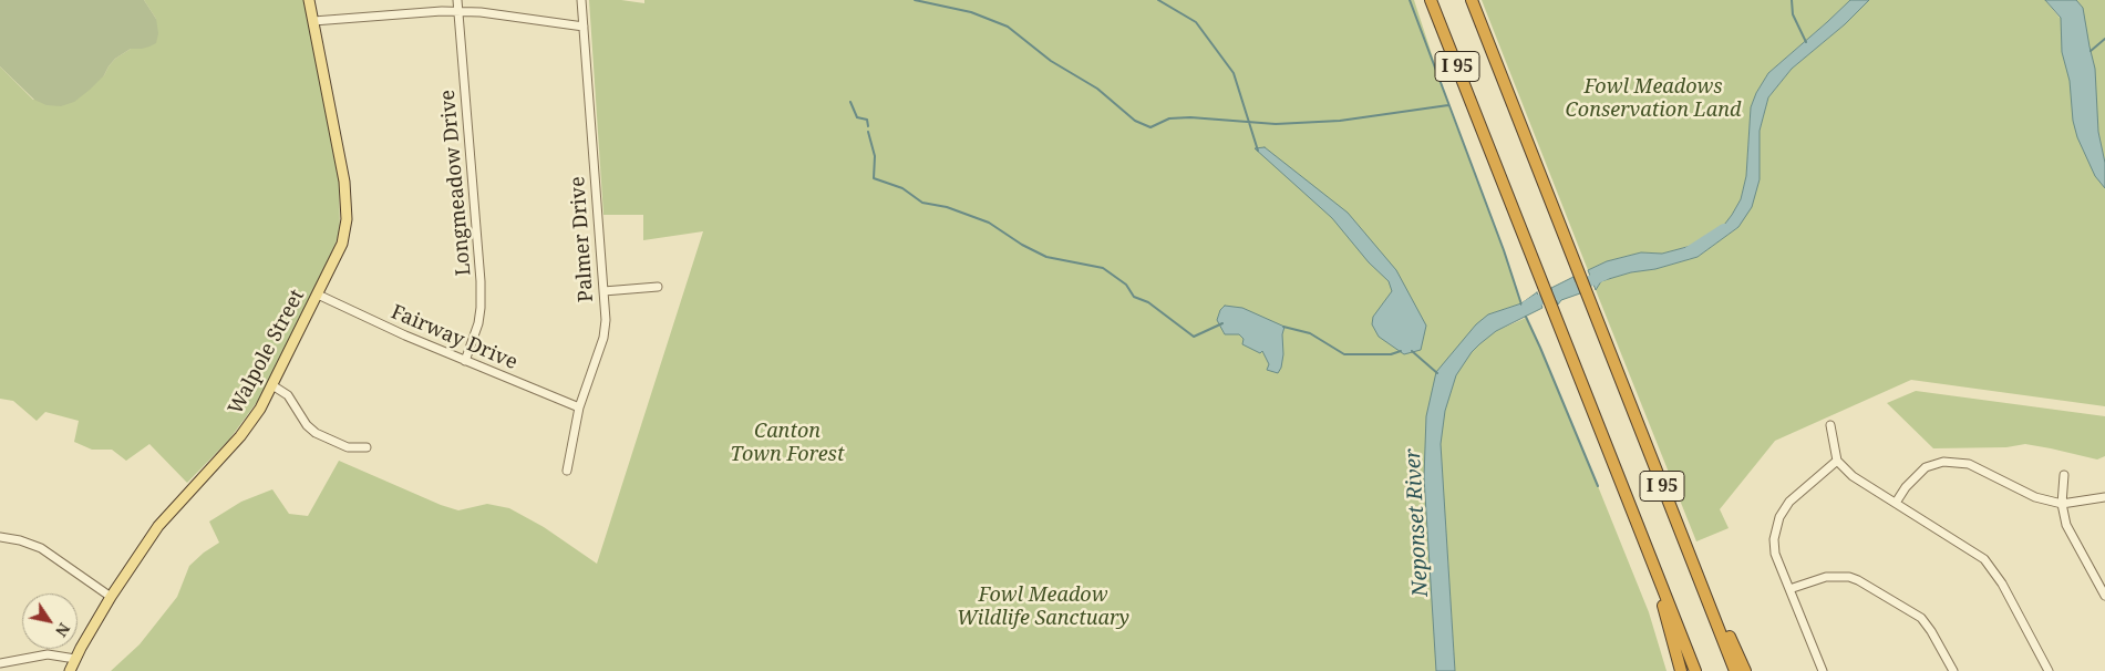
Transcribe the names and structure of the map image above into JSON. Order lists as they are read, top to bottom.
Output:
{
  "streets": {
    "highway": ["I 95"],
    "main road": ["Walpole Street"],
    "street": ["Longmeadow Drive", "Palmer Drive", "Fairway Drive"]
  },
  "crossings": [
    ["Longmeadow Drive", "Fairway Drive"],
    ["Palmer Drive", "Fairway Drive"],
    ["Fairway Drive", "Walpole Street"]
  ],
  "water": ["Neponset River"],
  "parks": ["Fowl Meadows Conservation Land", "Canton Town Forest", "Fowl Meadow Wildlife Sanctuary"],
  "north": "bottom right"
}
